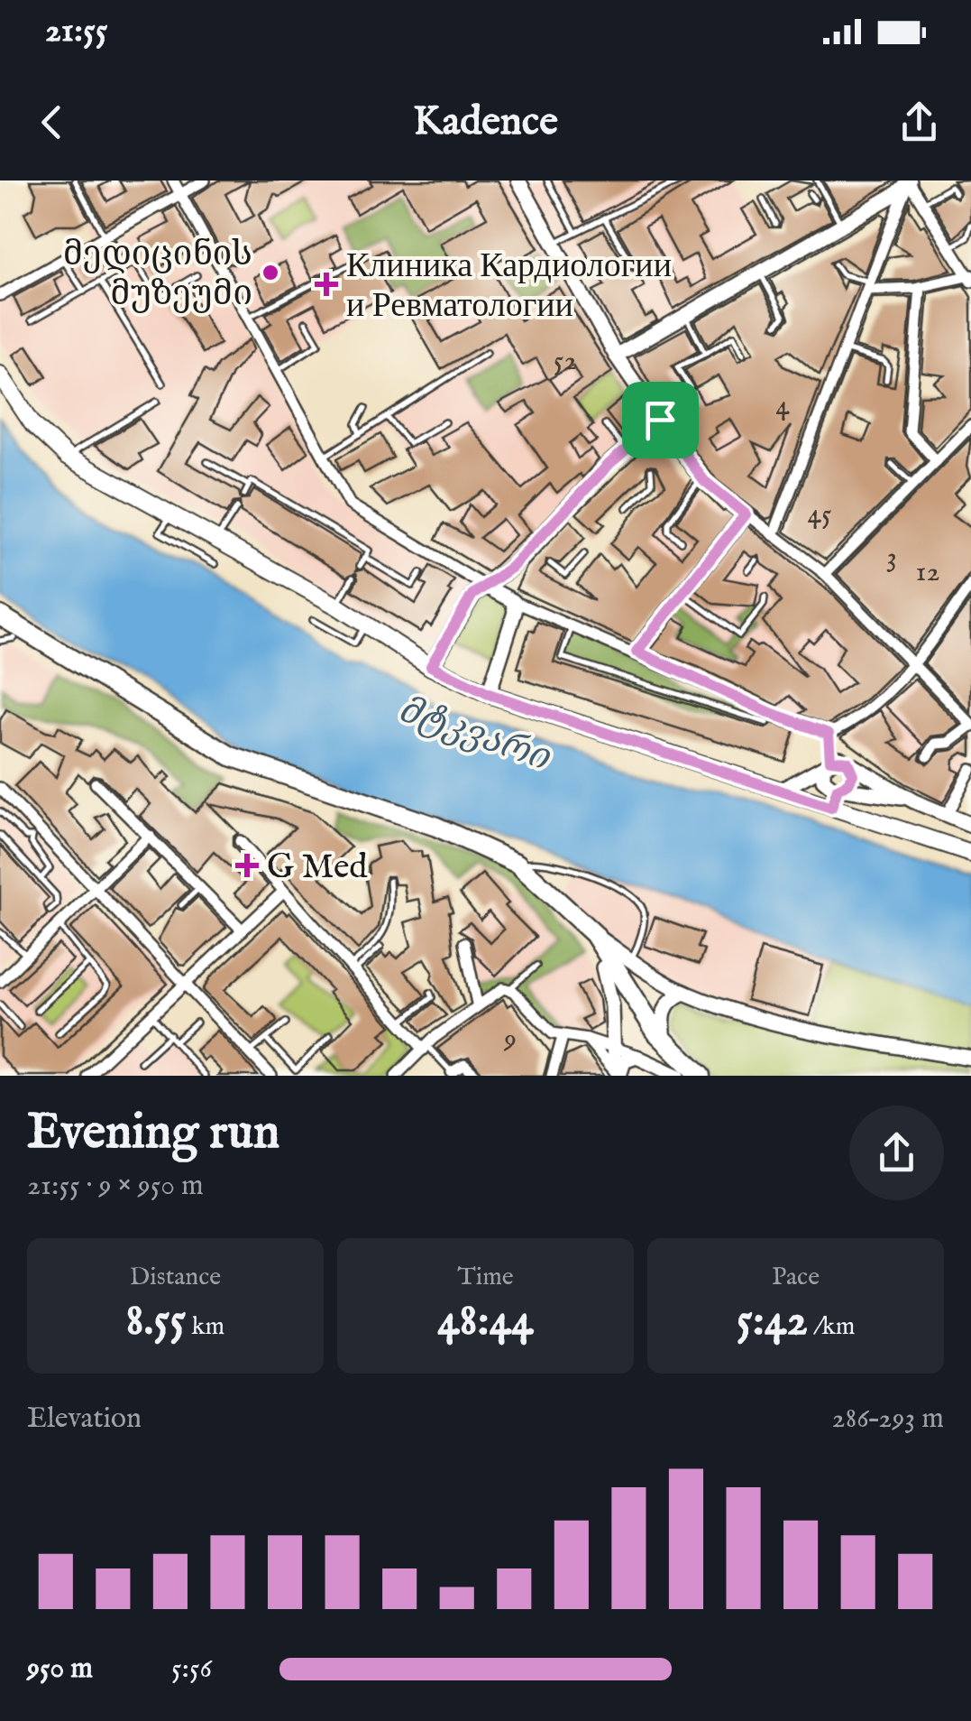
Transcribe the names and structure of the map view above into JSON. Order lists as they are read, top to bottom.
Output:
{
  "water": ["მტკვარი"],
  "places": {
    "other": ["მედიცინის მუზეუმი"],
    "health": ["Клиника Кардиологии и Ревматологии", "G Med"]
  },
  "house_numbers": [
    "52",
    "4",
    "45",
    "3",
    "12",
    "9"
  ],
  "page": {
    "status": "21:55",
    "header": "Kadence",
    "heading": ["Evening run", "21:55 · 9 × 950 m"],
    "stats": [
      ["Distance", "8.55 km"],
      ["Time", "48:44"],
      ["Pace", "5:42 /km"]
    ],
    "chart": ["Elevation", "286–293 m"],
    "list": [
      {
        "name": "950 m",
        "note": "5:56"
      }
    ]
  }
}
